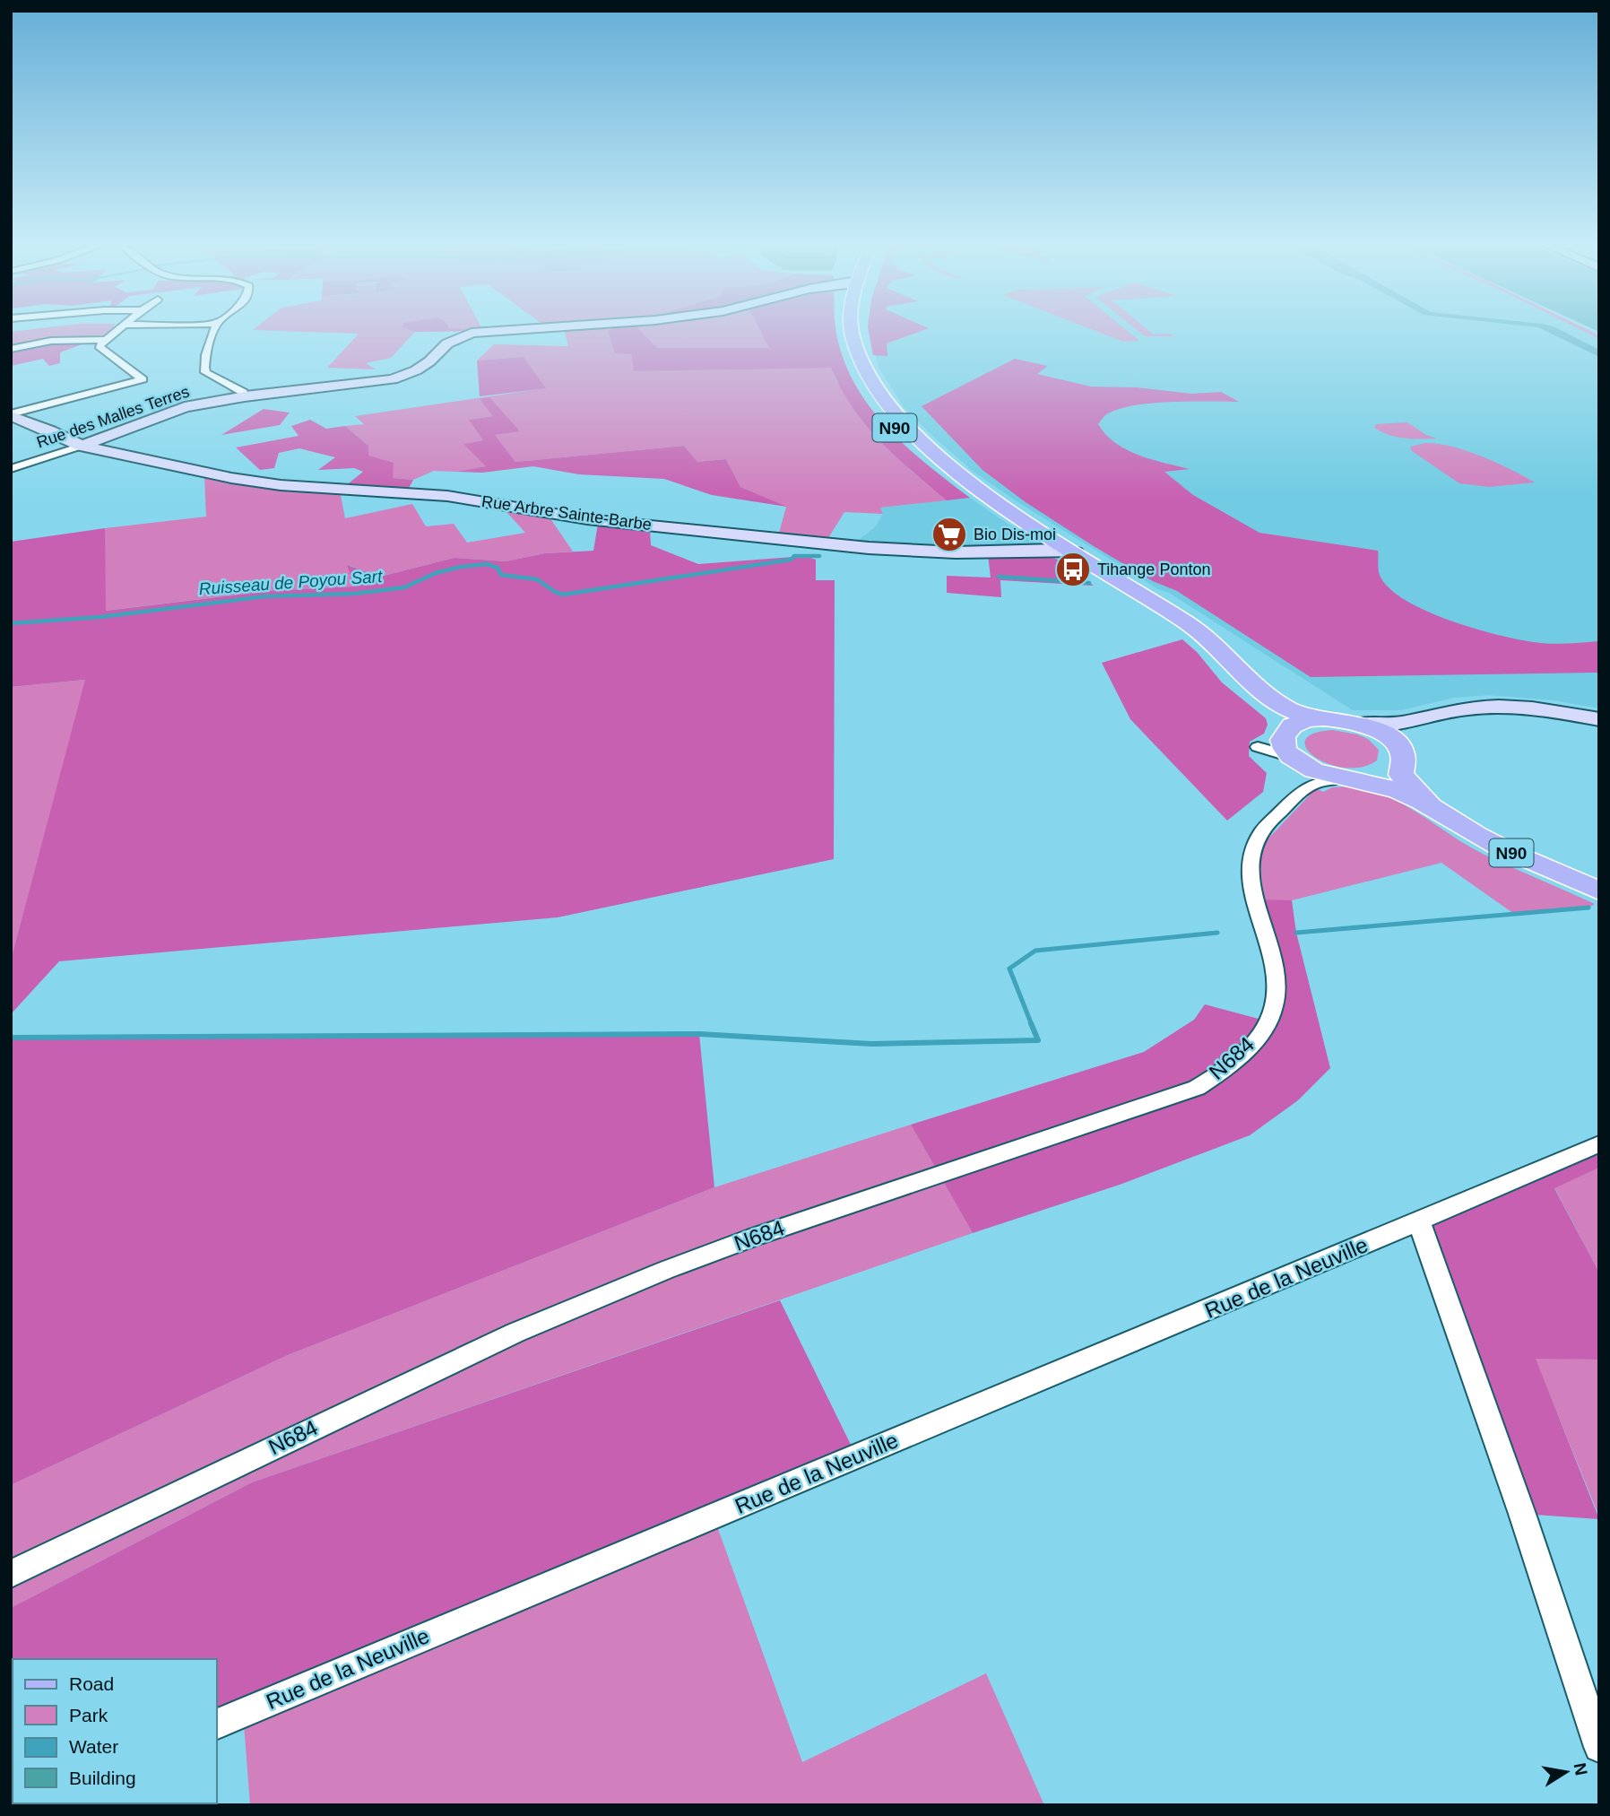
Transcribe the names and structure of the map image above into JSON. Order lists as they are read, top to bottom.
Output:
{
  "streets": {
    "main road": ["N90"],
    "street": [
      "Rue des Malles Terres",
      "Rue Arbre Sainte-Barbe",
      "N684",
      "Rue de la Neuville"
    ]
  },
  "crossings": [
    ["Rue des Malles Terres", "Rue Arbre Sainte-Barbe"],
    ["N90", "Rue Arbre Sainte-Barbe"],
    ["N90", "N684"]
  ],
  "water": ["Ruisseau de Poyou Sart"],
  "places": {
    "supermarket": ["Bio Dis-moi"],
    "bus stop": ["Tihange Ponton"]
  },
  "legend": [
    "Road",
    "Park",
    "Water",
    "Building"
  ],
  "north": "right"
}
